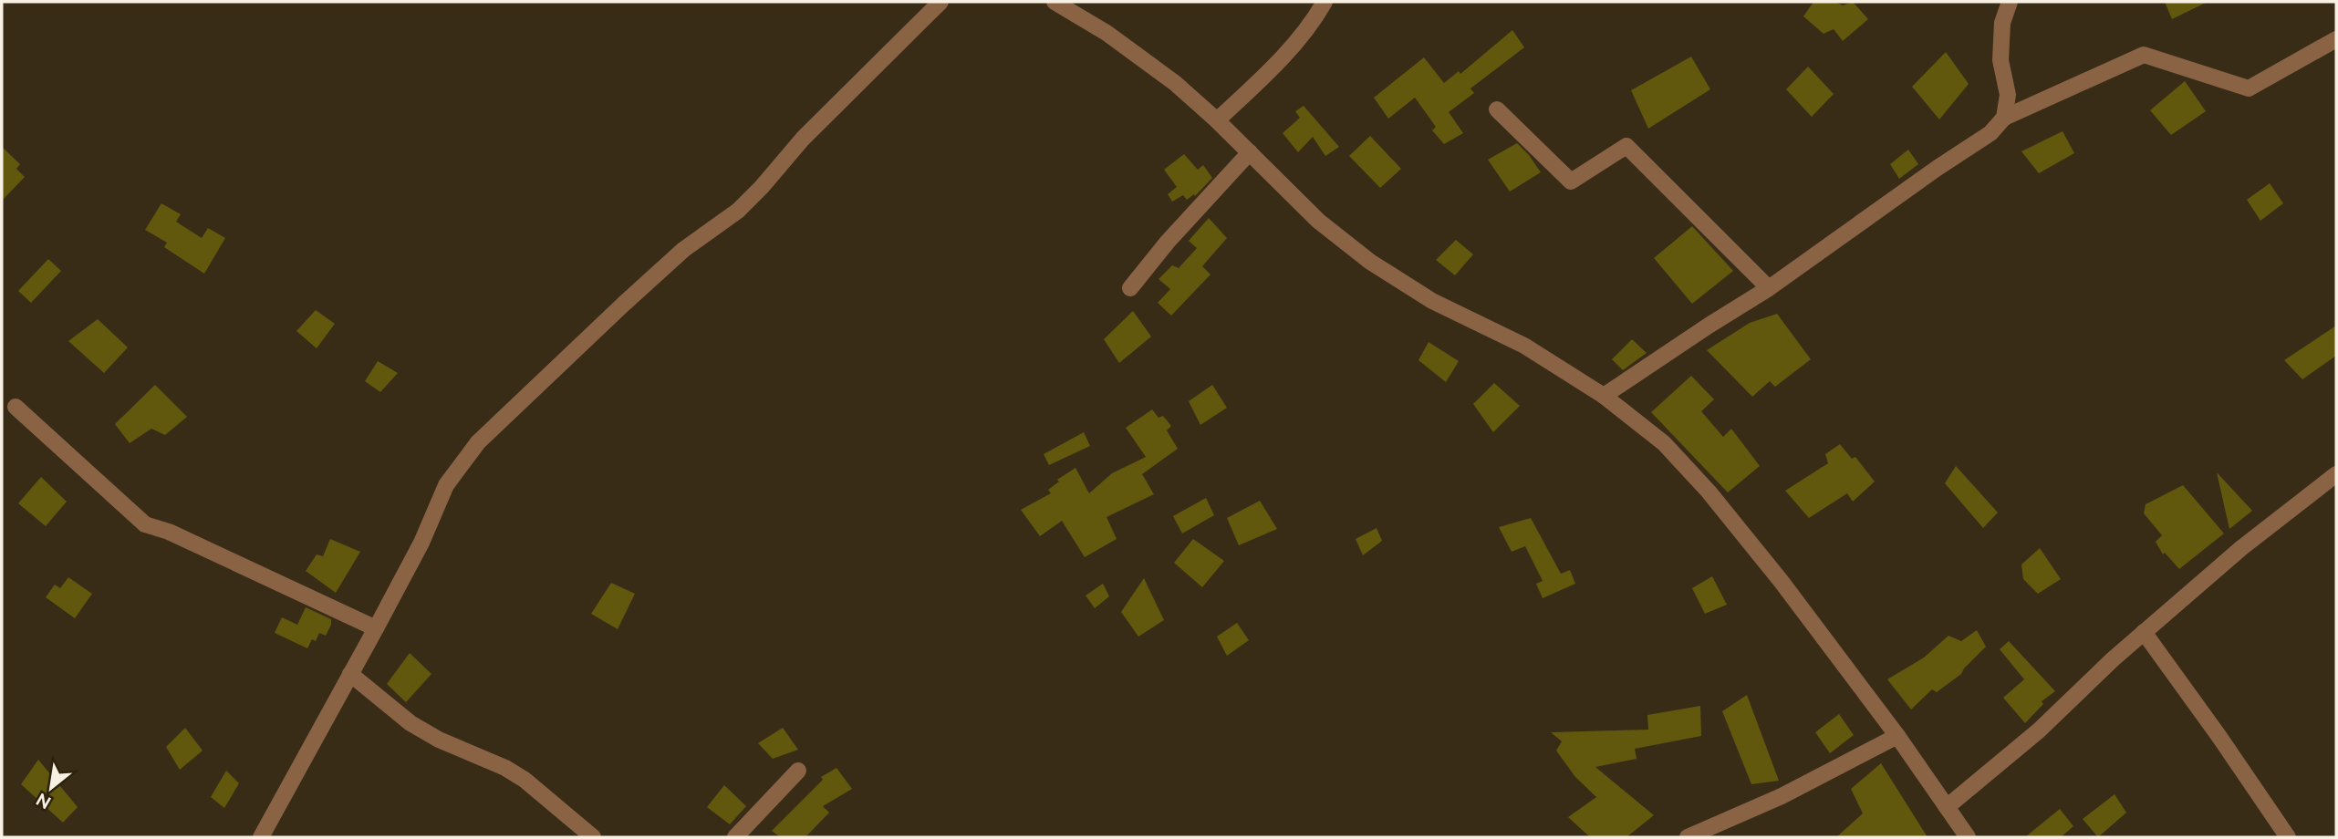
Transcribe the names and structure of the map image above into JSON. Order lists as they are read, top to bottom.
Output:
{
  "north": "bottom left"
}
